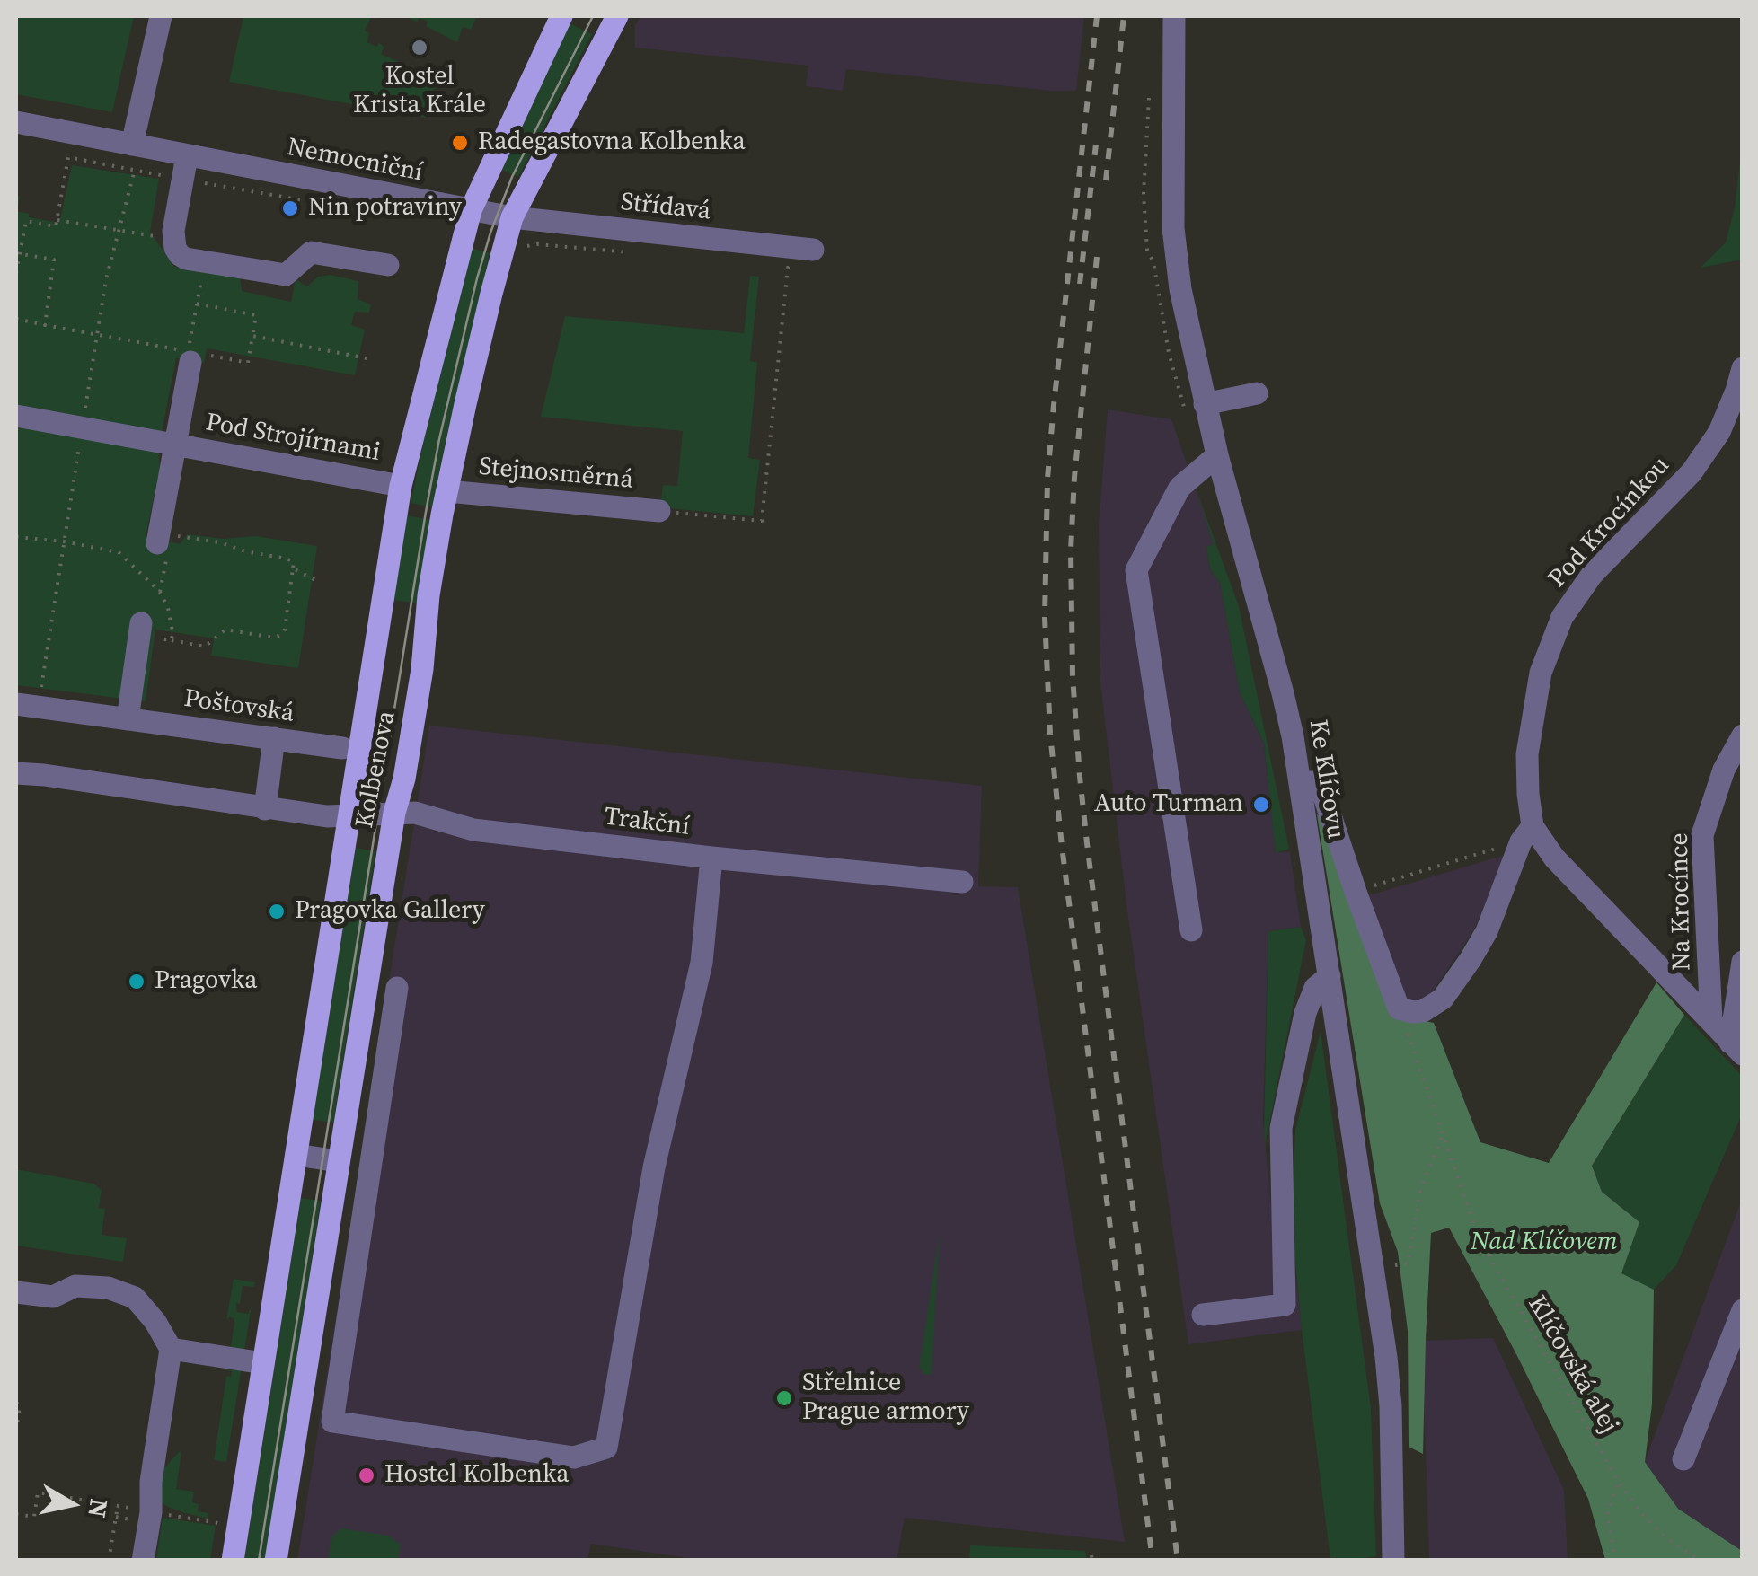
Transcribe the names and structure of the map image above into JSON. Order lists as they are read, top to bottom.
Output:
{
  "streets": {
    "main road": ["Kolbenova"],
    "street": [
      "Nemocniční",
      "Střídavá",
      "Pod Strojírnami",
      "Stejnosměrná",
      "Pod Krocínkou",
      "Poštovská",
      "Ke Klíčovu",
      "Trakční",
      "Na Krocínce"
    ],
    "path": ["Klíčovská alej"]
  },
  "crossings": [
    ["Nemocniční", "Střídavá"],
    ["Nemocniční", "Kolbenova"],
    ["Střídavá", "Kolbenova"],
    ["Pod Strojírnami", "Kolbenova"],
    ["Stejnosměrná", "Kolbenova"],
    ["Pod Krocínkou", "Na Krocínce"],
    ["Pod Krocínkou", "Klíčovská alej"],
    ["Kolbenova", "Trakční"]
  ],
  "parks": ["Nad Klíčovem"],
  "places": [
    "Kostel Krista Krále",
    "Radegastovna Kolbenka",
    "Nin potraviny",
    "Auto Turman",
    "Pragovka Gallery",
    "Pragovka",
    "Střelnice Prague armory",
    "Hostel Kolbenka"
  ],
  "north": "right"
}
